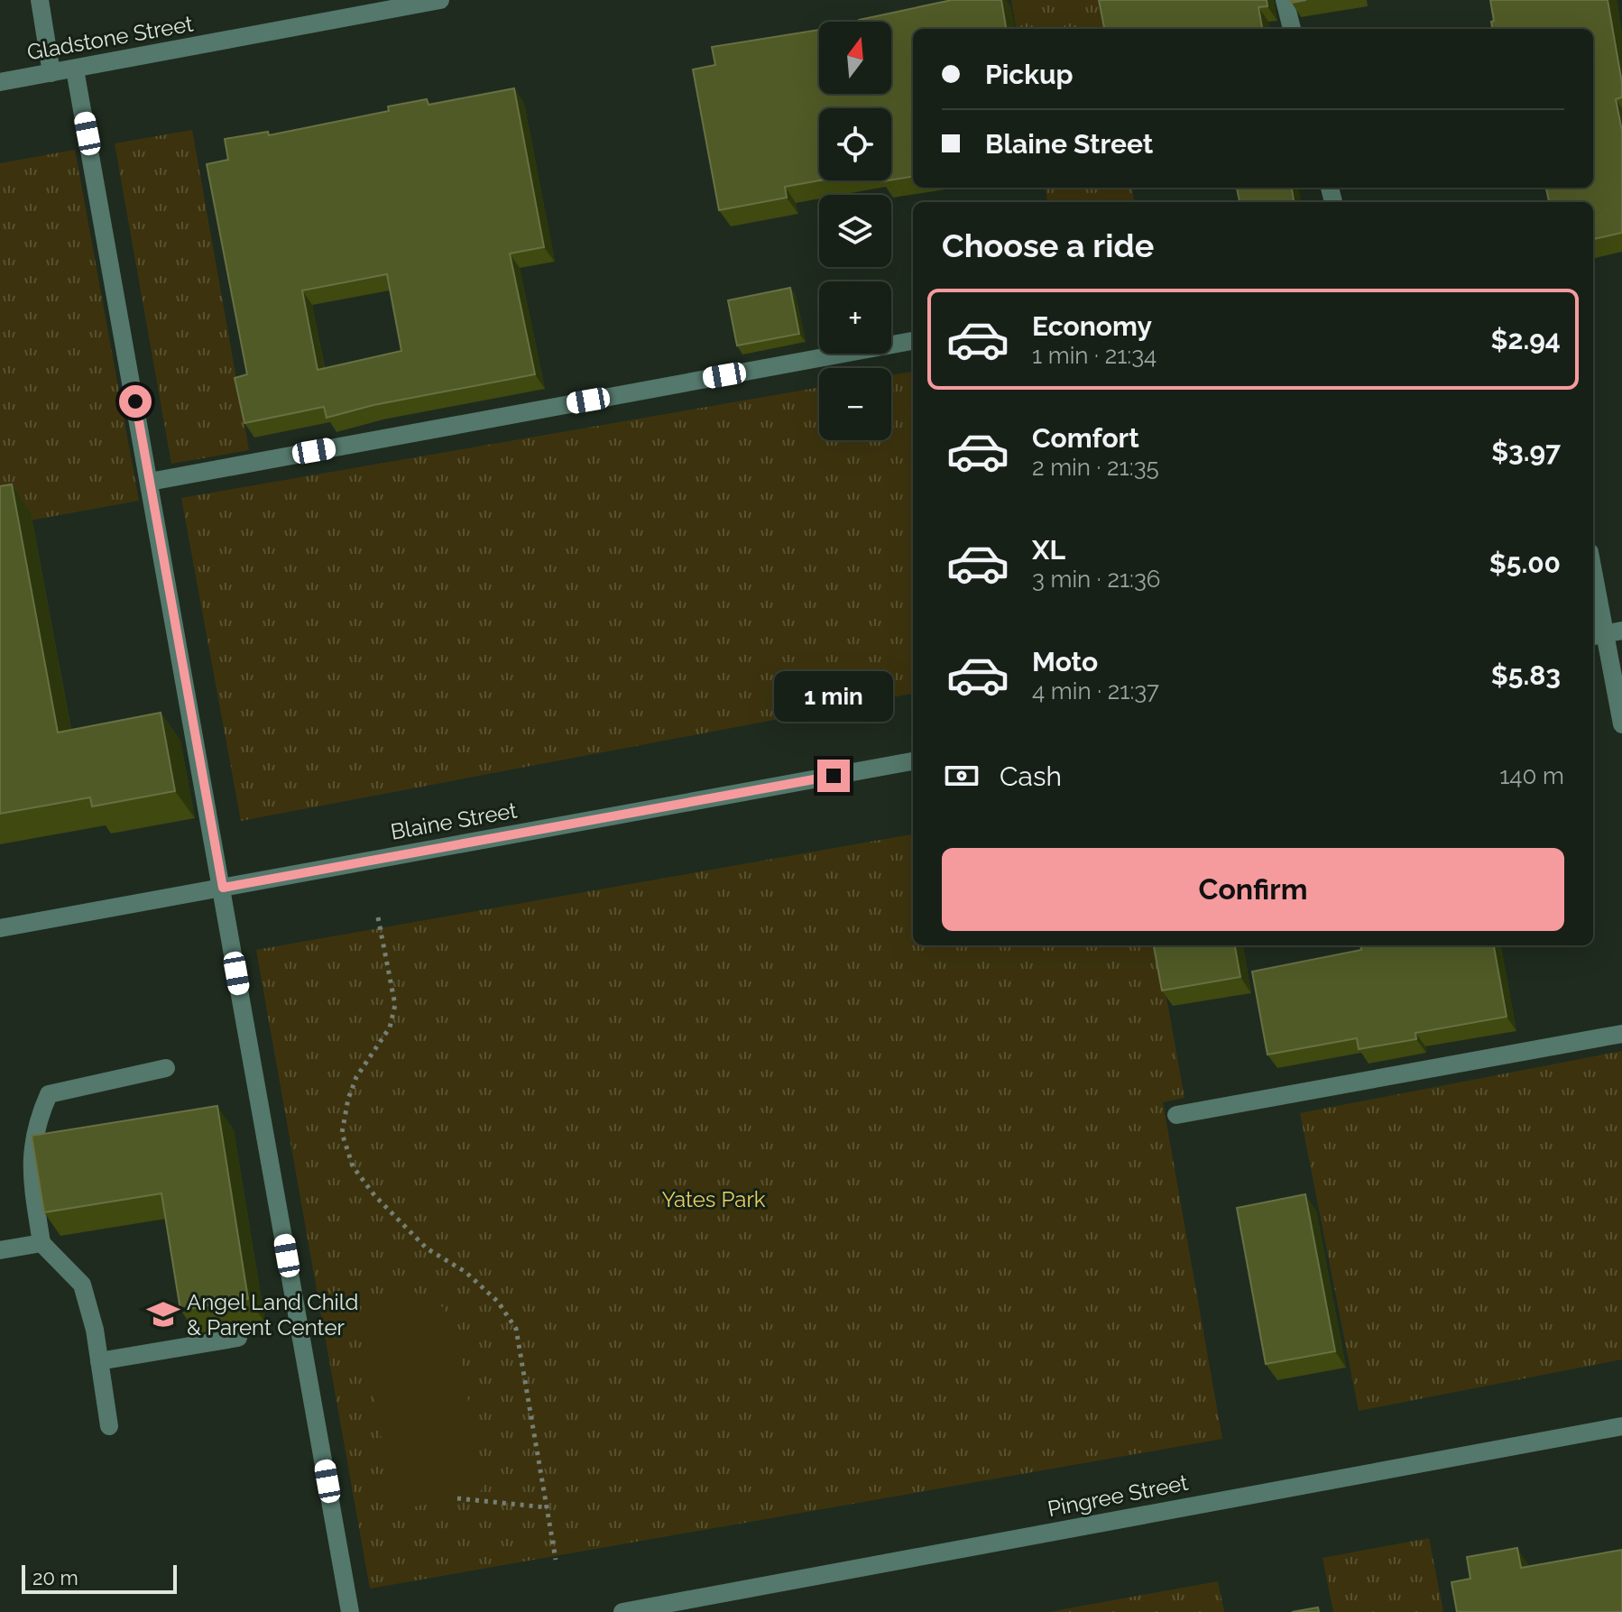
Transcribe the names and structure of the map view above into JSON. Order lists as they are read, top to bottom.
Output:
{
  "streets": {
    "street": ["Gladstone Street", "Blaine Street", "Pingree Street"]
  },
  "parks": ["Yates Park"],
  "places": {
    "school or university": ["Angel Land Child & Parent Center"]
  },
  "scale_bar": "20 m",
  "north": "top",
  "page": {
    "map_buttons": ["+", "−"],
    "banner": ["Pickup", "Blaine Street"],
    "heading": "Choose a ride",
    "list": [
      {
        "name": "Economy",
        "note": "1 min · 21:34",
        "value": "$2.94"
      },
      {
        "name": "Comfort",
        "note": "2 min · 21:35",
        "value": "$3.97"
      },
      {
        "name": "XL",
        "note": "3 min · 21:36",
        "value": "$5.00"
      },
      {
        "name": "Moto",
        "note": "4 min · 21:37",
        "value": "$5.83"
      }
    ],
    "bubble": "1 min",
    "pay": ["Cash", "140 m"],
    "buttons": "Confirm",
    "scale": "20 m"
  }
}
